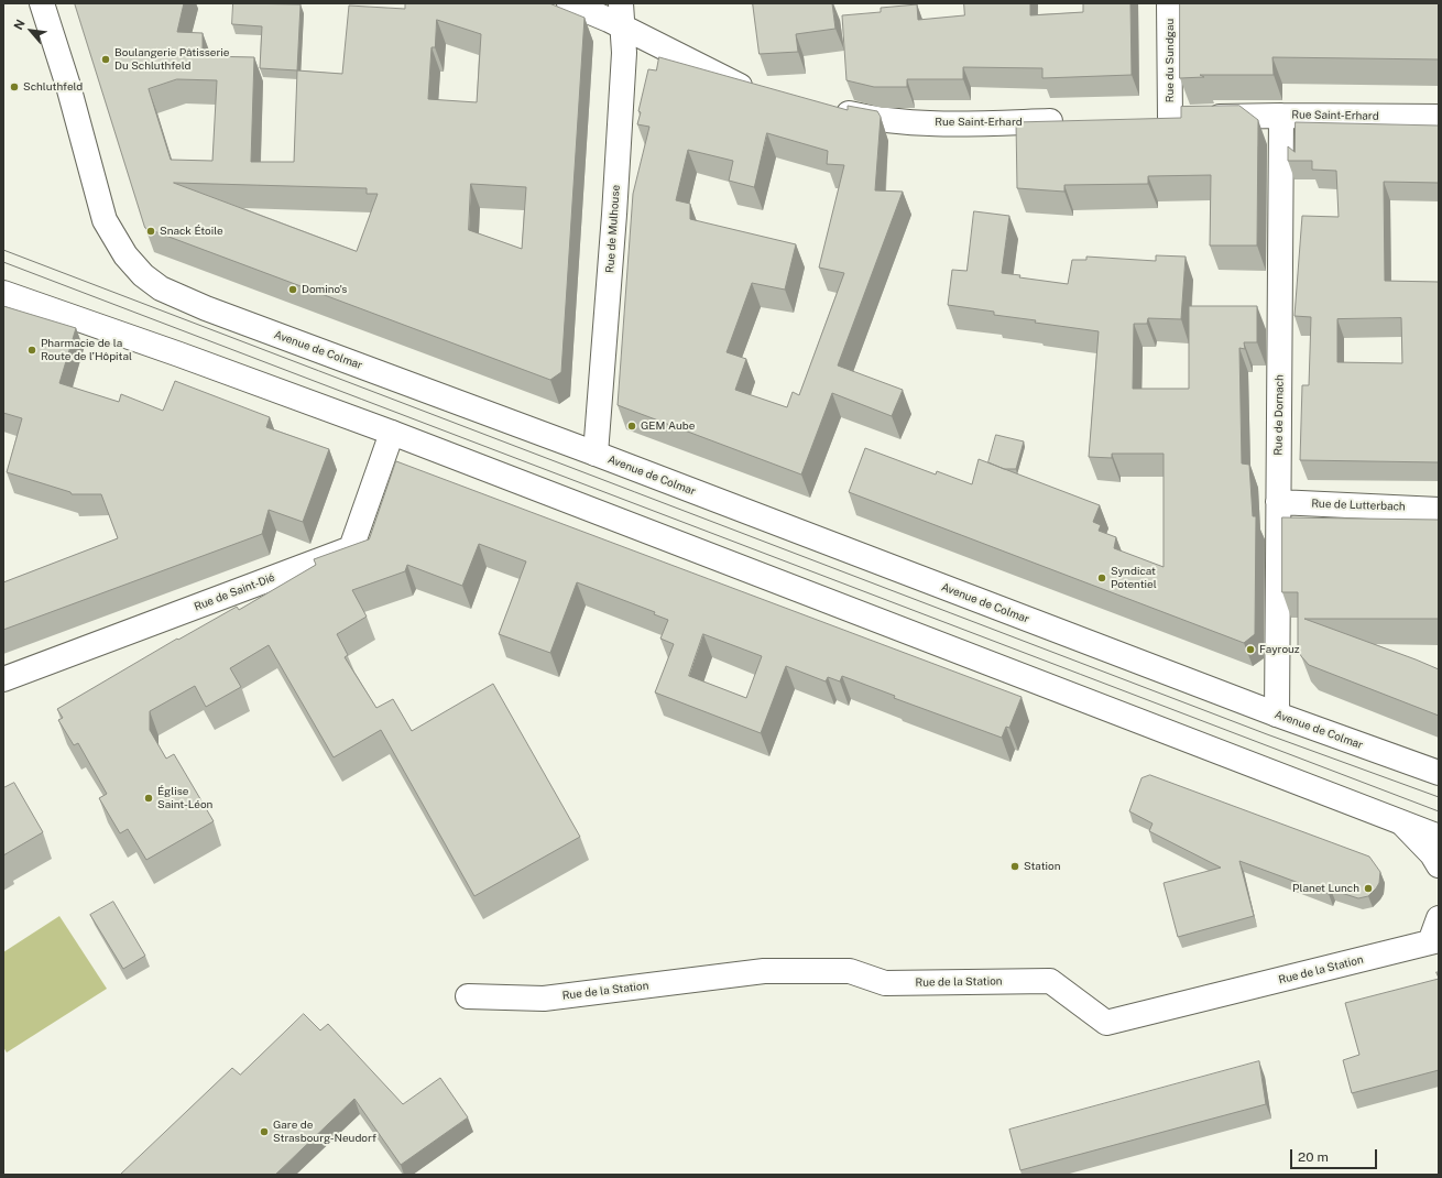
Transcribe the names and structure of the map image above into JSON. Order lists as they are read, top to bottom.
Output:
{
  "streets": {
    "street": [
      "Rue du Sundgau",
      "Rue Saint-Erhard",
      "Rue de Mulhouse",
      "Avenue de Colmar",
      "Rue de Dornach",
      "Rue de Lutterbach",
      "Rue de Saint-Dié",
      "Rue de la Station"
    ]
  },
  "crossings": [
    ["Rue du Sundgau", "Rue Saint-Erhard"],
    ["Rue Saint-Erhard", "Rue de Dornach"],
    ["Rue de Mulhouse", "Avenue de Colmar"],
    ["Avenue de Colmar", "Rue de Dornach"],
    ["Rue de Dornach", "Rue de Lutterbach"]
  ],
  "places": [
    "Boulangerie Pâtisserie Du Schluthfeld",
    "Schluthfeld",
    "Snack Étoile",
    "Domino's",
    "Pharmacie de la Route de l’Hôpital",
    "GEM Aube",
    "Syndicat Potentiel",
    "Fayrouz",
    "Église Saint-Léon",
    "Station",
    "Planet Lunch",
    "Gare de Strasbourg-Neudorf"
  ],
  "scale_bar": "20 m",
  "north": "top left"
}
